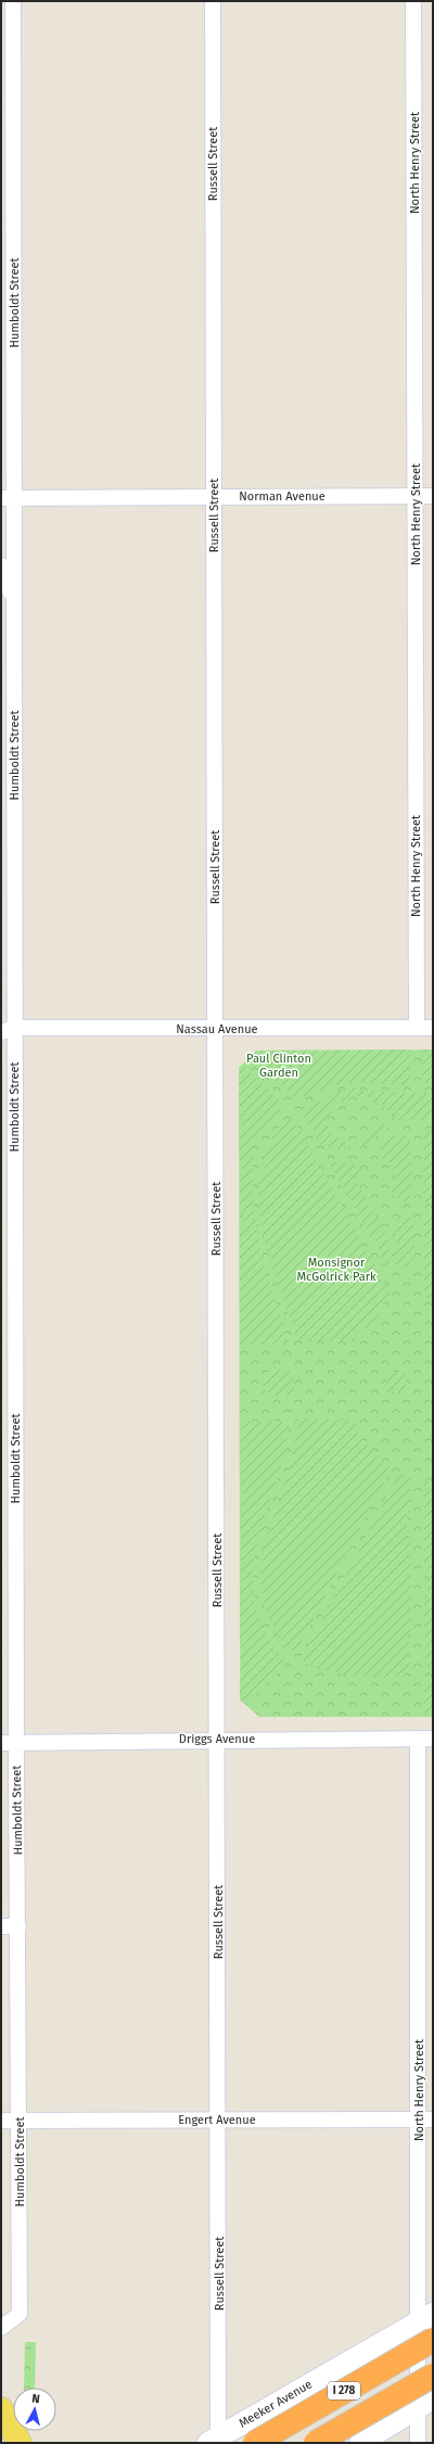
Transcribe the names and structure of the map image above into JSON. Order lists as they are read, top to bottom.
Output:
{
  "streets": {
    "highway": ["I 278"],
    "main road": ["Meeker Avenue"],
    "street": [
      "North Henry Street",
      "Russell Street",
      "Humboldt Street",
      "Norman Avenue",
      "Nassau Avenue",
      "Driggs Avenue",
      "Engert Avenue"
    ]
  },
  "crossings": [
    ["North Henry Street", "Norman Avenue"],
    ["North Henry Street", "Nassau Avenue"],
    ["North Henry Street", "Driggs Avenue"],
    ["North Henry Street", "Engert Avenue"],
    ["North Henry Street", "Meeker Avenue"],
    ["Russell Street", "Norman Avenue"],
    ["Russell Street", "Nassau Avenue"],
    ["Russell Street", "Driggs Avenue"],
    ["Russell Street", "Engert Avenue"],
    ["Russell Street", "Meeker Avenue"],
    ["Humboldt Street", "Norman Avenue"],
    ["Humboldt Street", "Nassau Avenue"],
    ["Humboldt Street", "Driggs Avenue"],
    ["Humboldt Street", "Engert Avenue"]
  ],
  "parks": ["Paul Clinton Garden", "Monsignor McGolrick Park"],
  "north": "top"
}
